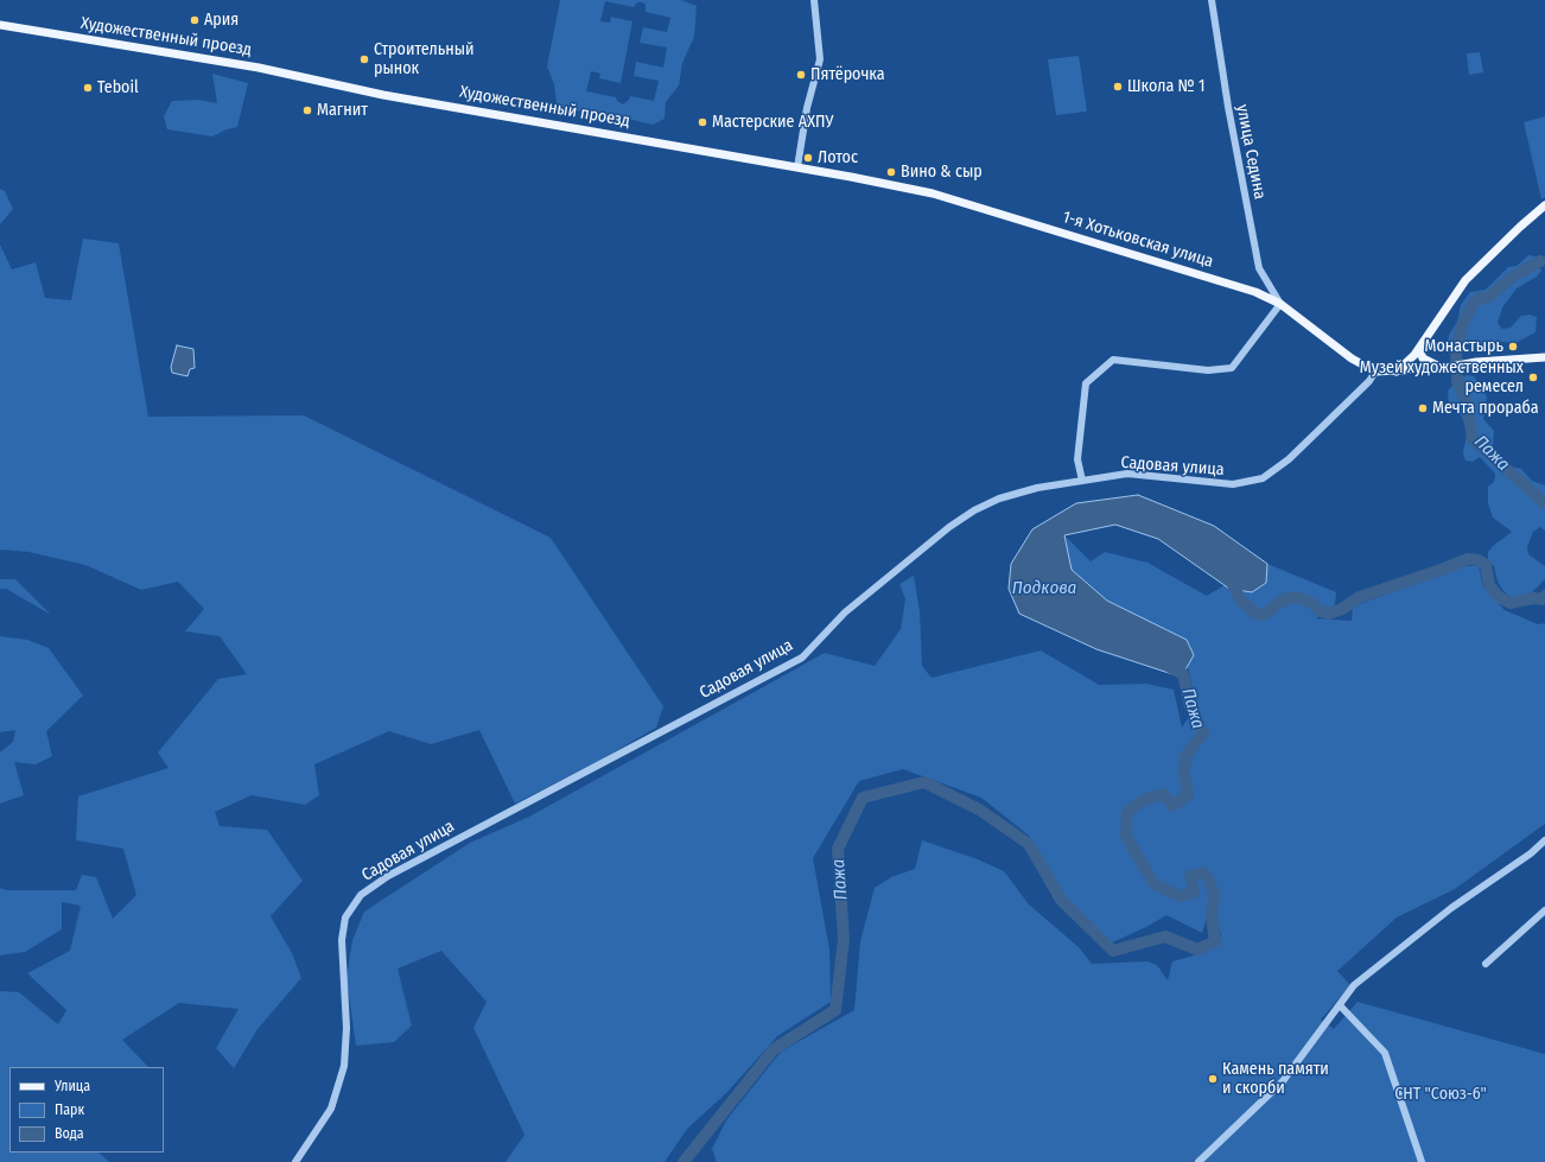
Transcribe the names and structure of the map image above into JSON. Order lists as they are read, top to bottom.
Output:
{
  "streets": {
    "main road": ["Художественный проезд", "1-я Хотьковская улица"],
    "street": ["улица Седина", "Садовая улица"]
  },
  "crossings": [
    ["Художественный проезд", "1-я Хотьковская улица"],
    ["улица Седина", "1-я Хотьковская улица"],
    ["1-я Хотьковская улица", "Садовая улица"]
  ],
  "water": ["Пажа", "Подкова"],
  "parks": ["СНТ \"Союз-6\""],
  "places": [
    "Ария",
    "Строительный рынок",
    "Пятёрочка",
    "Школа № 1",
    "Teboil",
    "Магнит",
    "Мастерские АХПУ",
    "Лотос",
    "Вино & сыр",
    "Монастырь",
    "Музей художественных ремесел",
    "Мечта прораба",
    "Камень памяти и скорби"
  ],
  "legend": ["Улица", "Парк", "Вода"]
}
